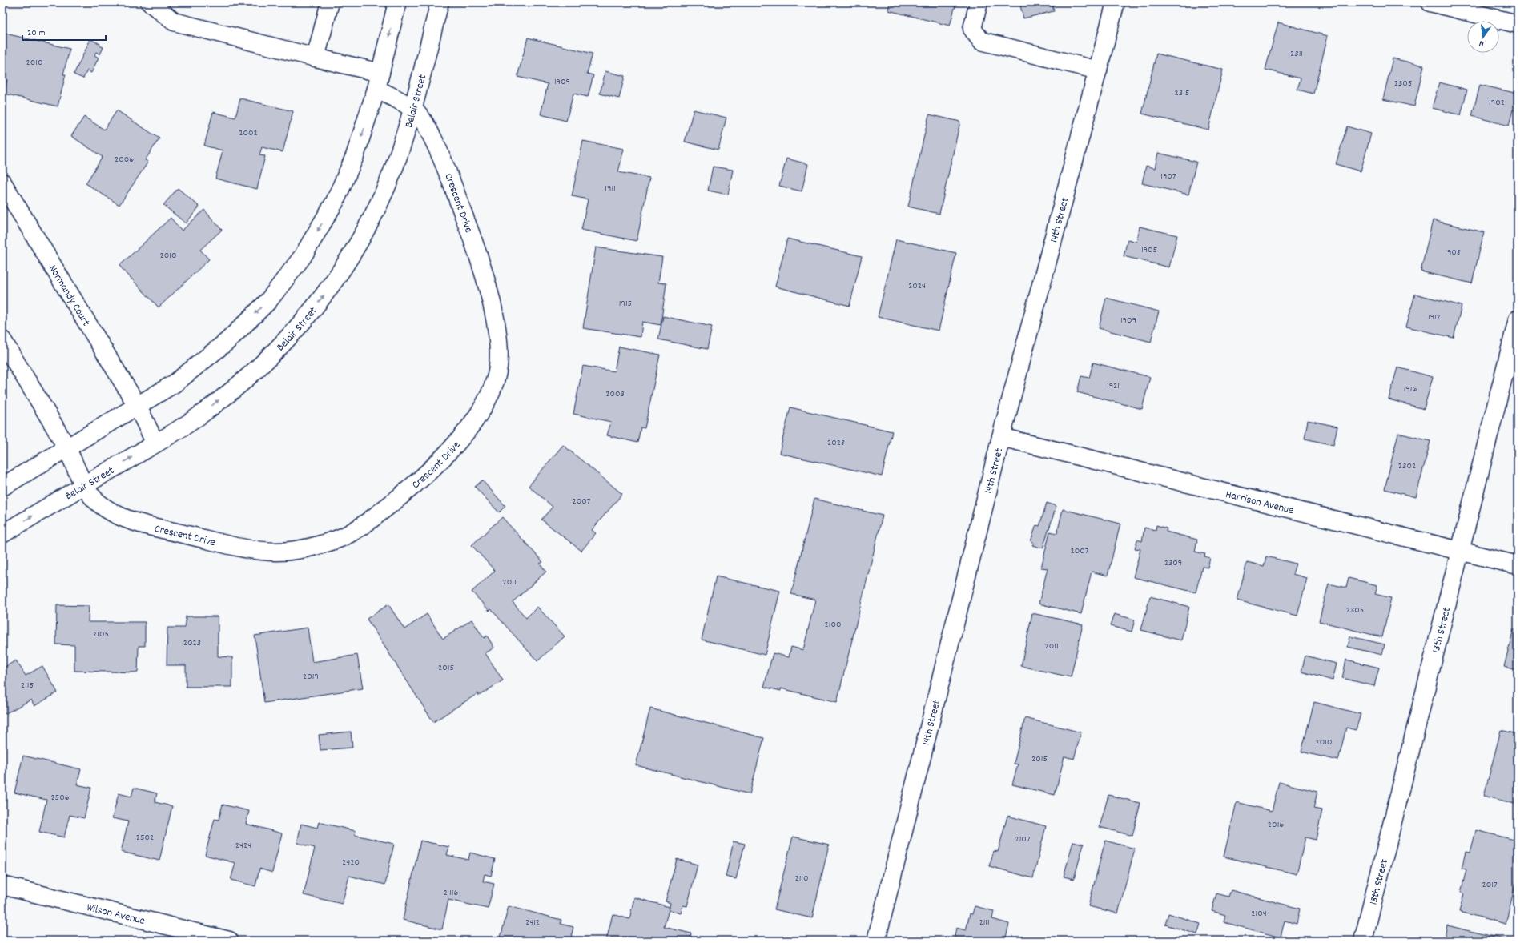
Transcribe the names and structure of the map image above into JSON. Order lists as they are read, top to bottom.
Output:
{
  "streets": {
    "street": [
      "Belair Street",
      "Crescent Drive",
      "14th Street",
      "Normandy Court",
      "Harrison Avenue",
      "13th Street",
      "Wilson Avenue"
    ]
  },
  "crossings": [
    ["Belair Street", "Crescent Drive"],
    ["Belair Street", "Normandy Court"],
    ["14th Street", "Harrison Avenue"],
    ["Harrison Avenue", "13th Street"]
  ],
  "house_numbers": [
    "2311",
    "2010",
    "1909",
    "2305",
    "2315",
    "1902",
    "2002",
    "2006",
    "1907",
    "1911",
    "1905",
    "1908",
    "2010",
    "2024",
    "1915",
    "1912",
    "1909",
    "1921",
    "1916",
    "2003",
    "2028",
    "2302",
    "2007",
    "2007",
    "2309",
    "2011",
    "2305",
    "2100",
    "2105",
    "2023",
    "2011",
    "2015",
    "2019",
    "2115",
    "2010",
    "2015",
    "2506",
    "2016",
    "2502",
    "2107",
    "2424",
    "2420",
    "2110",
    "2017",
    "2416",
    "2104",
    "2412",
    "2111"
  ],
  "scale_bar": "20 m",
  "north": "bottom"
}
